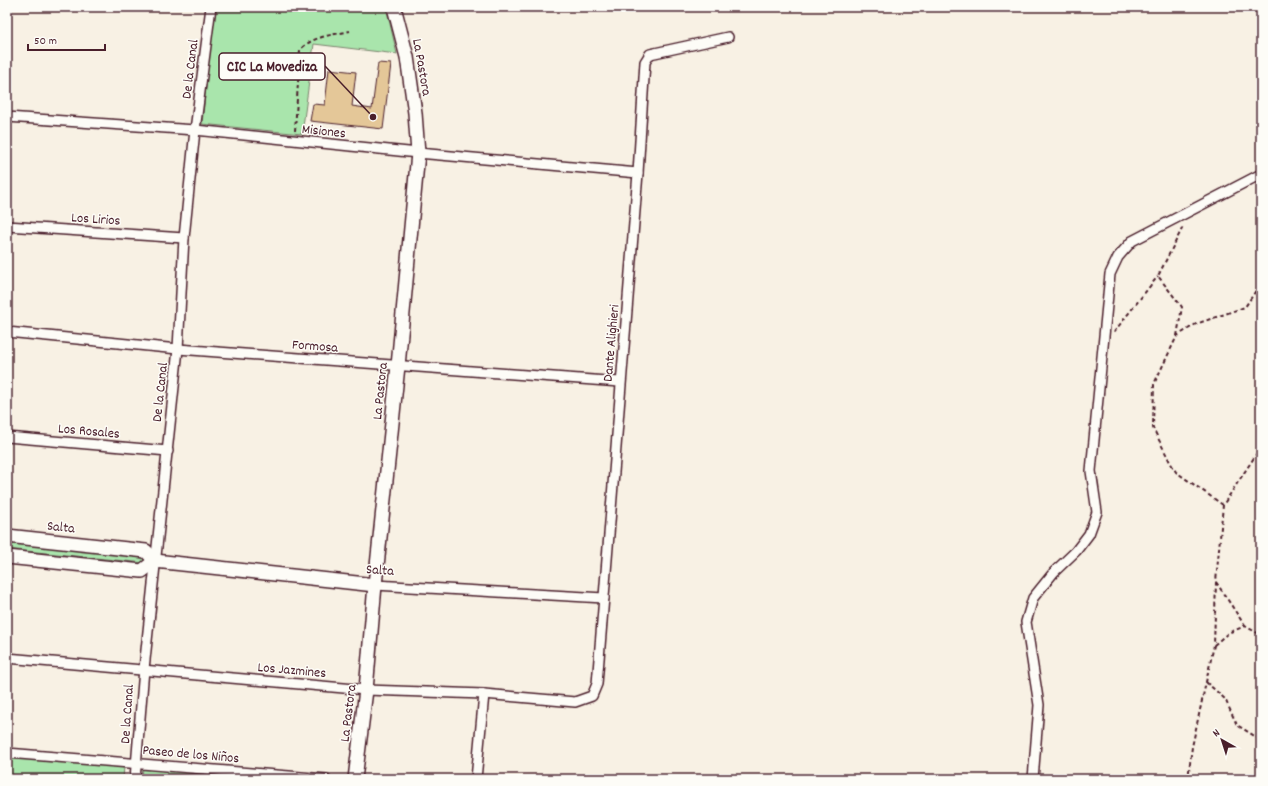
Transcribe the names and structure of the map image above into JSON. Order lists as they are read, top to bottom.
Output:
{
  "streets": {
    "street": [
      "La Pastora",
      "De la Canal",
      "Misiones",
      "Los Lirios",
      "Dante Alighieri",
      "Formosa",
      "Los Rosales",
      "Salta",
      "Los Jazmines",
      "Paseo de los Niños"
    ]
  },
  "crossings": [
    ["La Pastora", "Misiones"],
    ["La Pastora", "Formosa"],
    ["La Pastora", "Salta"],
    ["La Pastora", "Los Jazmines"],
    ["De la Canal", "Misiones"],
    ["De la Canal", "Los Lirios"],
    ["De la Canal", "Formosa"],
    ["De la Canal", "Los Rosales"],
    ["De la Canal", "Salta"],
    ["De la Canal", "Los Jazmines"],
    ["De la Canal", "Paseo de los Niños"],
    ["Misiones", "Dante Alighieri"],
    ["Dante Alighieri", "Formosa"],
    ["Dante Alighieri", "Salta"],
    ["Dante Alighieri", "Los Jazmines"]
  ],
  "places": ["CIC La Movediza"],
  "scale_bar": "50 m",
  "north": "top left"
}
